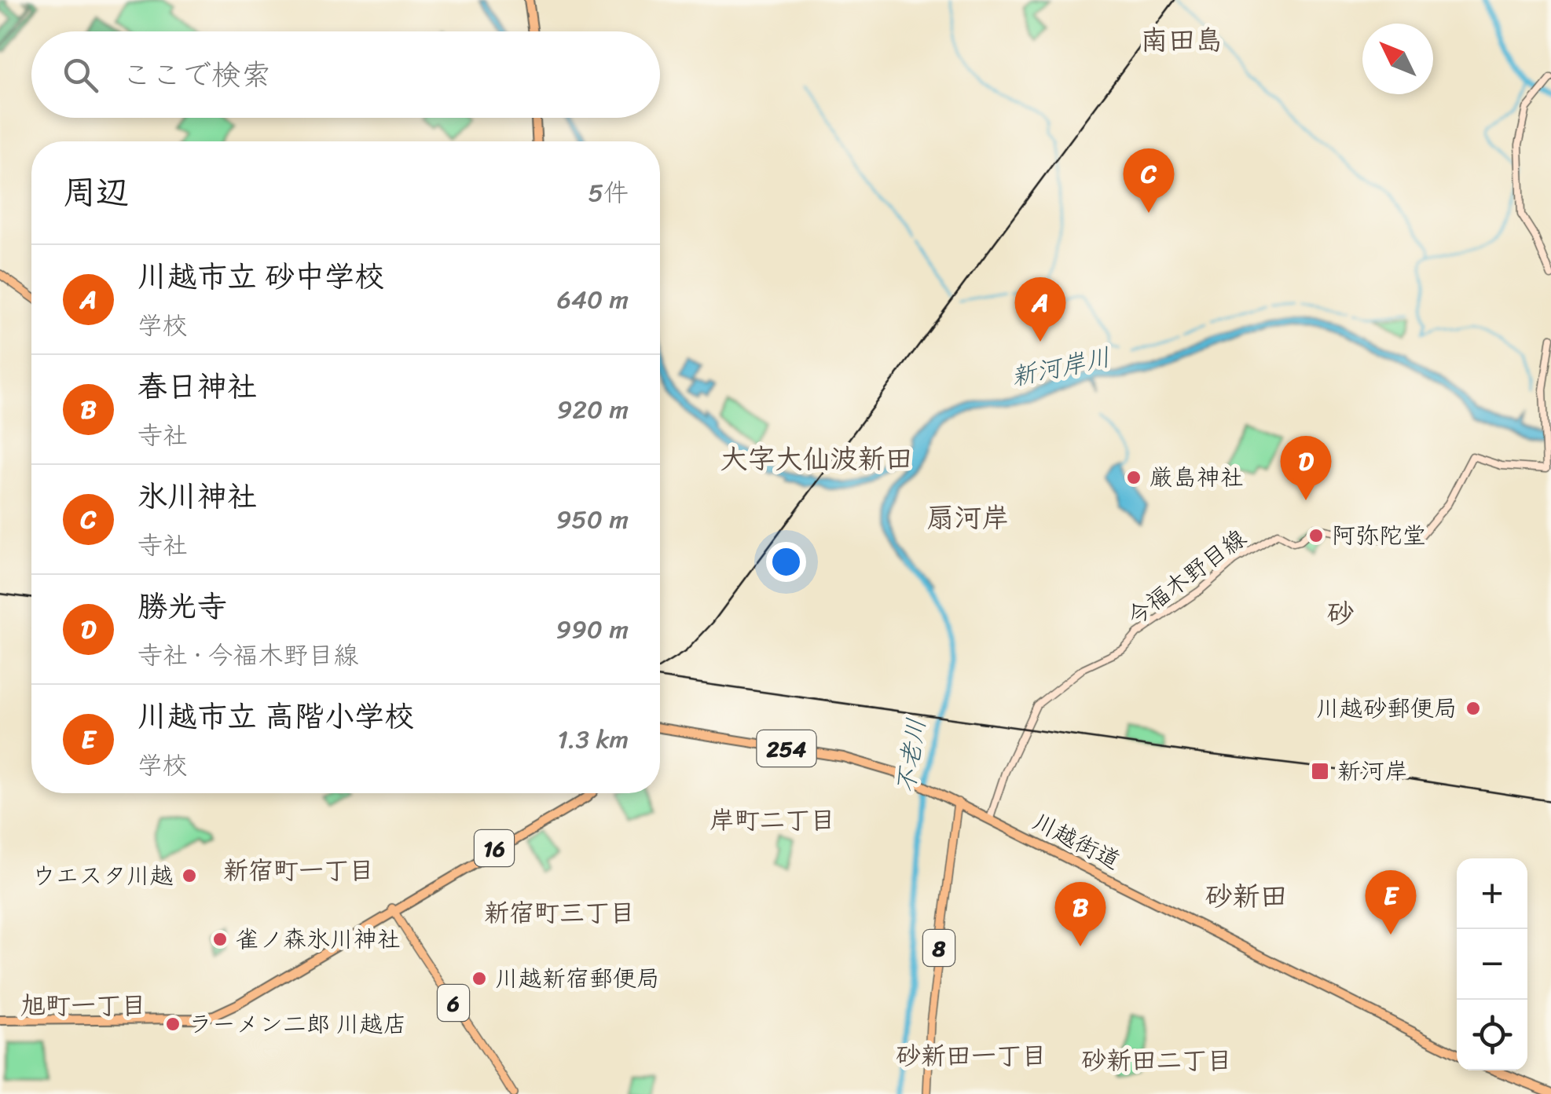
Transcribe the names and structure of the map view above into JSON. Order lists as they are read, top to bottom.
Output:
{
  "streets": {
    "highway": ["254", "川越街道", "16"],
    "main road": ["今福木野目線", "8", "6"]
  },
  "crossings": [
    ["今福木野目線", "川越街道"],
    ["川越街道", "8"],
    ["16", "6"]
  ],
  "districts": [
    "南田島",
    "大字大仙波新田",
    "扇河岸",
    "砂",
    "岸町二丁目",
    "新宿町一丁目",
    "砂新田",
    "新宿町三丁目",
    "旭町一丁目",
    "砂新田一丁目",
    "砂新田二丁目"
  ],
  "water": ["新河岸川", "不老川"],
  "places": {
    "other": [
      "厳島神社",
      "阿弥陀堂",
      "川越砂郵便局",
      "ウエスタ川越",
      "雀ノ森氷川神社",
      "川越新宿郵便局",
      "ラーメン二郎 川越店"
    ],
    "transit": ["新河岸"]
  },
  "north": "top left",
  "page": {
    "search": "ここで検索",
    "heading": ["周辺", "5件"],
    "pins": [
      "C",
      "A",
      "D",
      "E",
      "B"
    ],
    "list": [
      {
        "mark": "A",
        "name": "川越市立 砂中学校",
        "note": "学校",
        "value": "640 m"
      },
      {
        "mark": "B",
        "name": "春日神社",
        "note": "寺社",
        "value": "920 m"
      },
      {
        "mark": "C",
        "name": "氷川神社",
        "note": "寺社",
        "value": "950 m"
      },
      {
        "mark": "D",
        "name": "勝光寺",
        "note": "寺社 · 今福木野目線",
        "value": "990 m"
      },
      {
        "mark": "E",
        "name": "川越市立 高階小学校",
        "note": "学校",
        "value": "1.3 km"
      }
    ],
    "map_buttons": ["+", "−"]
  }
}
